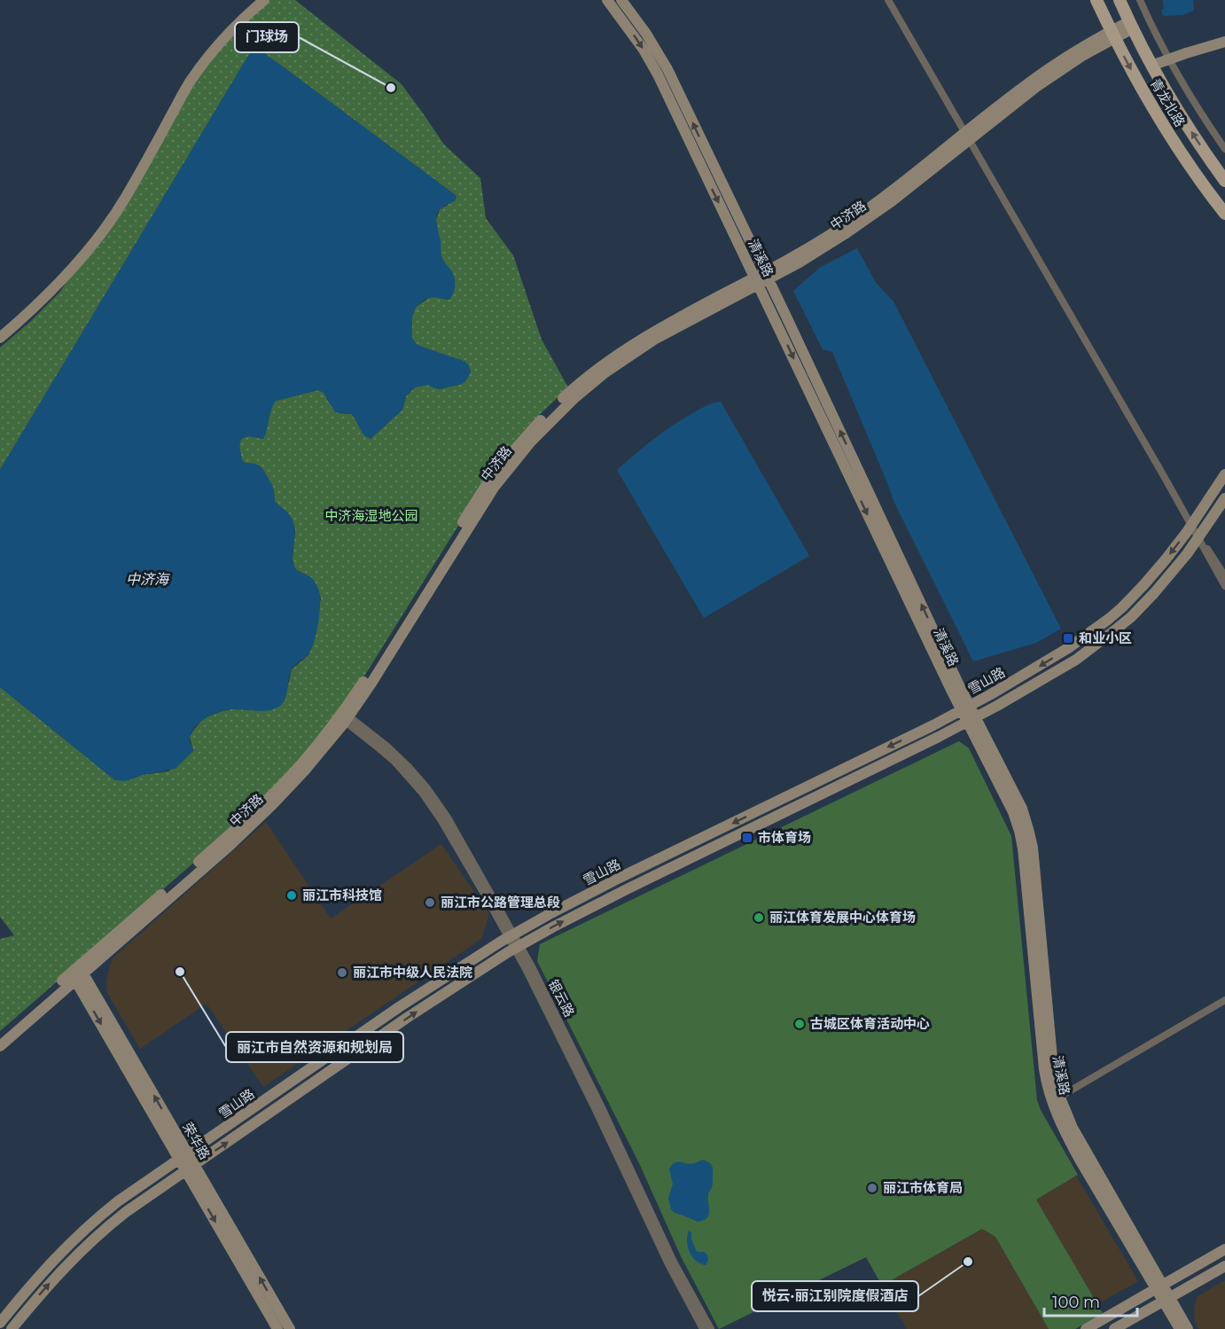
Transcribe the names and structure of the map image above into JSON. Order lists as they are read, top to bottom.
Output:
{
  "streets": {
    "main road": ["青龙北路"],
    "street": [
      "中济路",
      "清溪路",
      "雪山路",
      "银云路",
      "荣华路"
    ]
  },
  "crossings": [
    ["青龙北路", "中济路"],
    ["中济路", "清溪路"],
    ["中济路", "银云路"],
    ["中济路", "荣华路"],
    ["清溪路", "雪山路"],
    ["雪山路", "银云路"],
    ["雪山路", "荣华路"]
  ],
  "water": ["中济海"],
  "parks": ["中济海湿地公园"],
  "places": {
    "other": [
      "门球场",
      "丽江市科技馆",
      "丽江市公路管理总段",
      "丽江体育发展中心体育场",
      "丽江市自然资源和规划局",
      "丽江市中级人民法院",
      "古城区体育活动中心",
      "丽江市体育局",
      "悦云·丽江别院度假酒店"
    ],
    "transit": ["和业小区", "市体育场"]
  },
  "scale_bar": "100 m"
}
